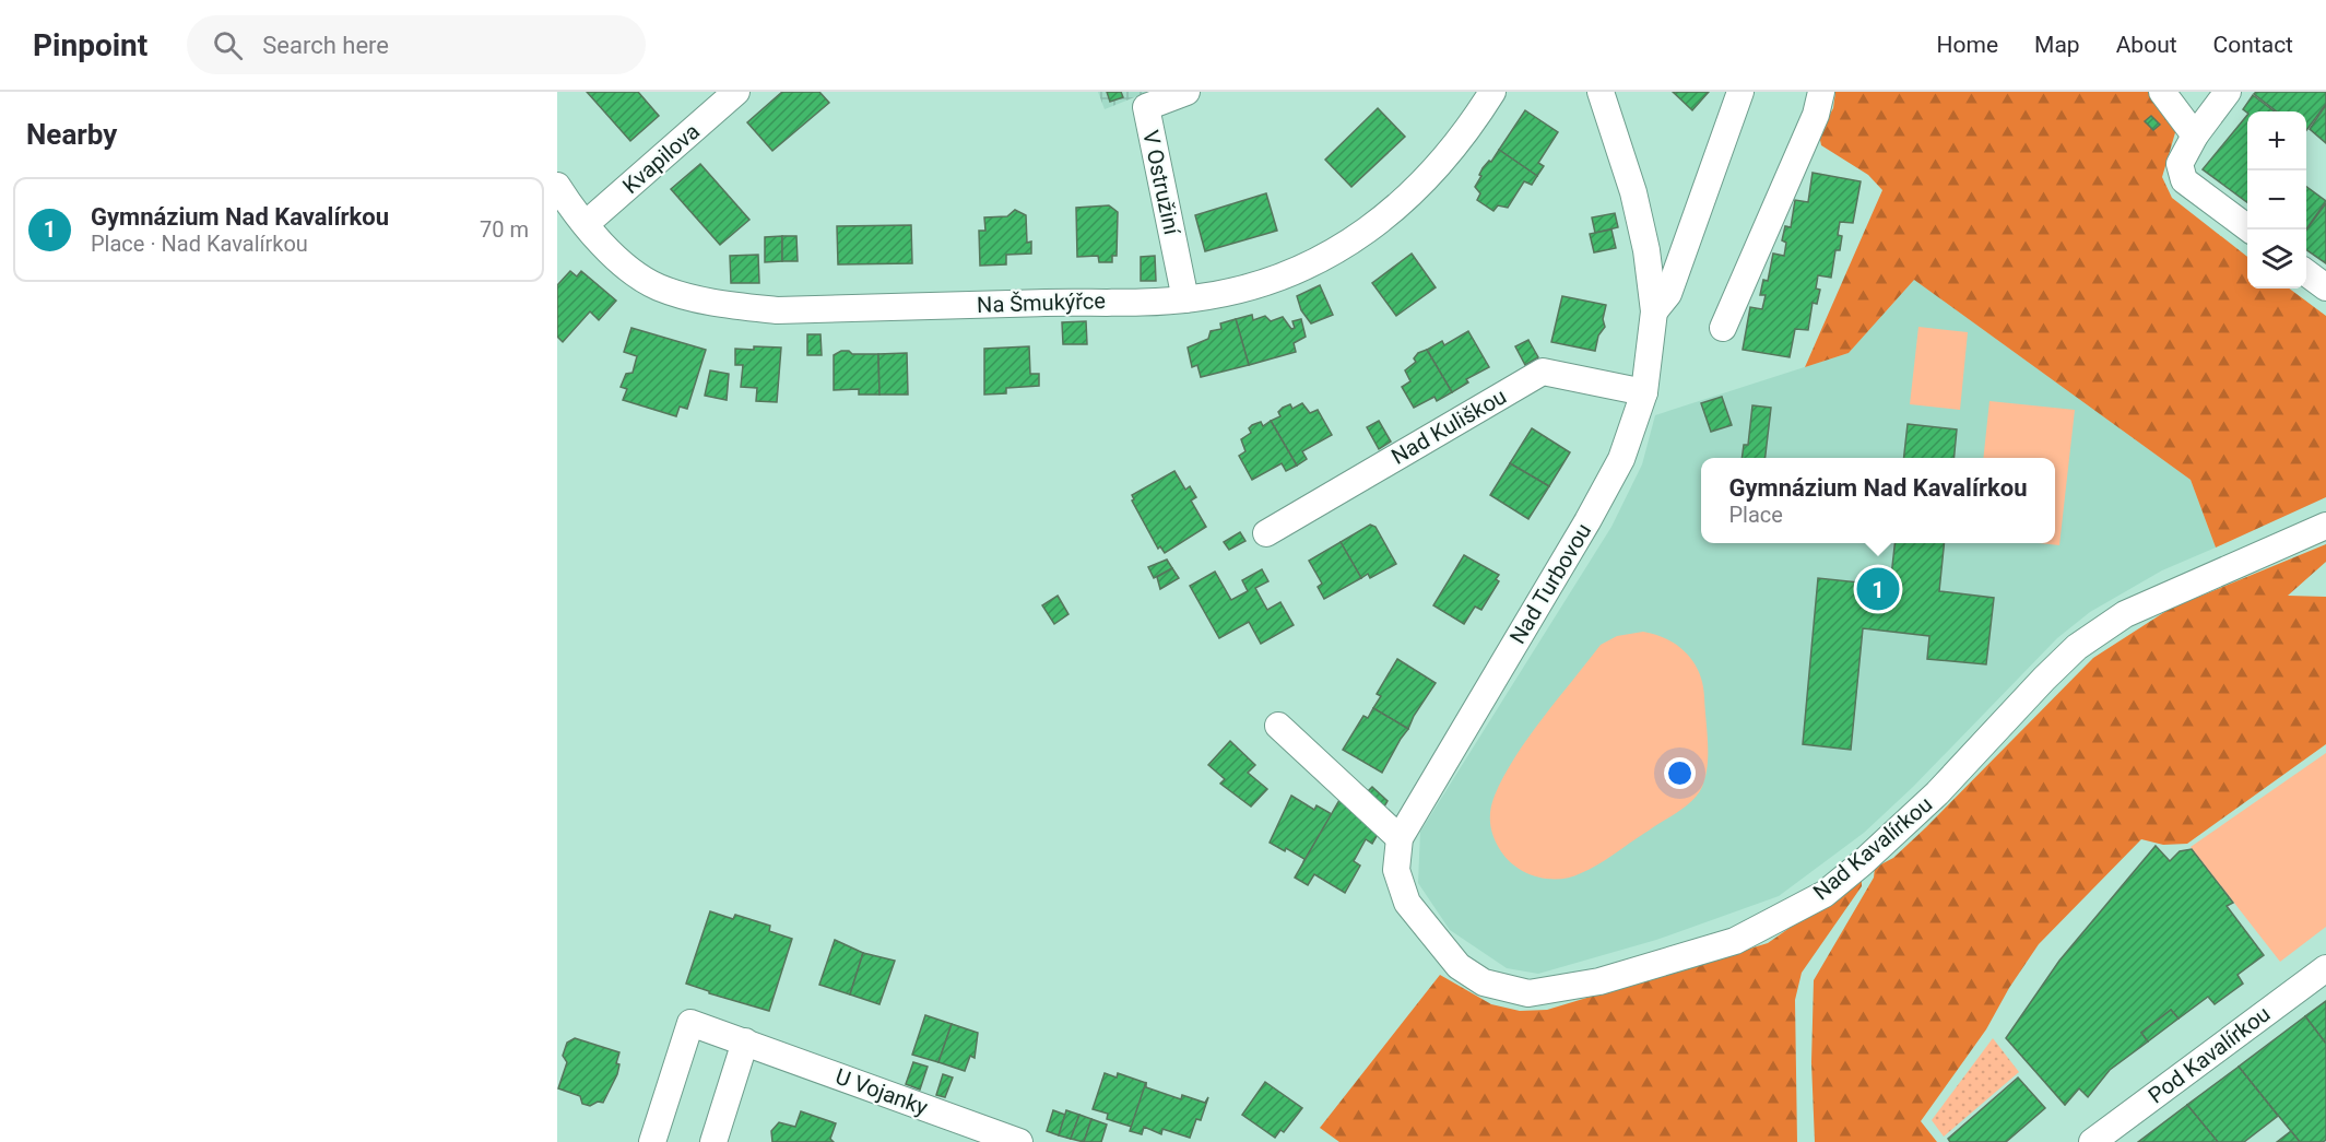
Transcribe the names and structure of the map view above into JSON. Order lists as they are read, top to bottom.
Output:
{
  "streets": {
    "street": [
      "Kvapilova",
      "V Ostružiní",
      "Na Šmukýřce",
      "Nad Kuliškou",
      "Nad Turbovou",
      "Nad Kavalírkou",
      "Pod Kavalírkou",
      "U Vojanky"
    ]
  },
  "crossings": [
    ["Kvapilova", "Na Šmukýřce"],
    ["V Ostružiní", "Na Šmukýřce"],
    ["Nad Kuliškou", "Nad Turbovou"],
    ["Nad Turbovou", "Nad Kavalírkou"]
  ],
  "page": {
    "header": "Pinpoint",
    "search": "Search here",
    "nav": [
      "Home",
      "Map",
      "About",
      "Contact"
    ],
    "heading": "Nearby",
    "map_buttons": ["+", "−"],
    "list": [
      {
        "mark": "1",
        "name": "Gymnázium Nad Kavalírkou",
        "note": "Place · Nad Kavalírkou",
        "value": "70 m"
      }
    ],
    "popup": ["Gymnázium Nad Kavalírkou", "Place"],
    "pins": "1"
  }
}
